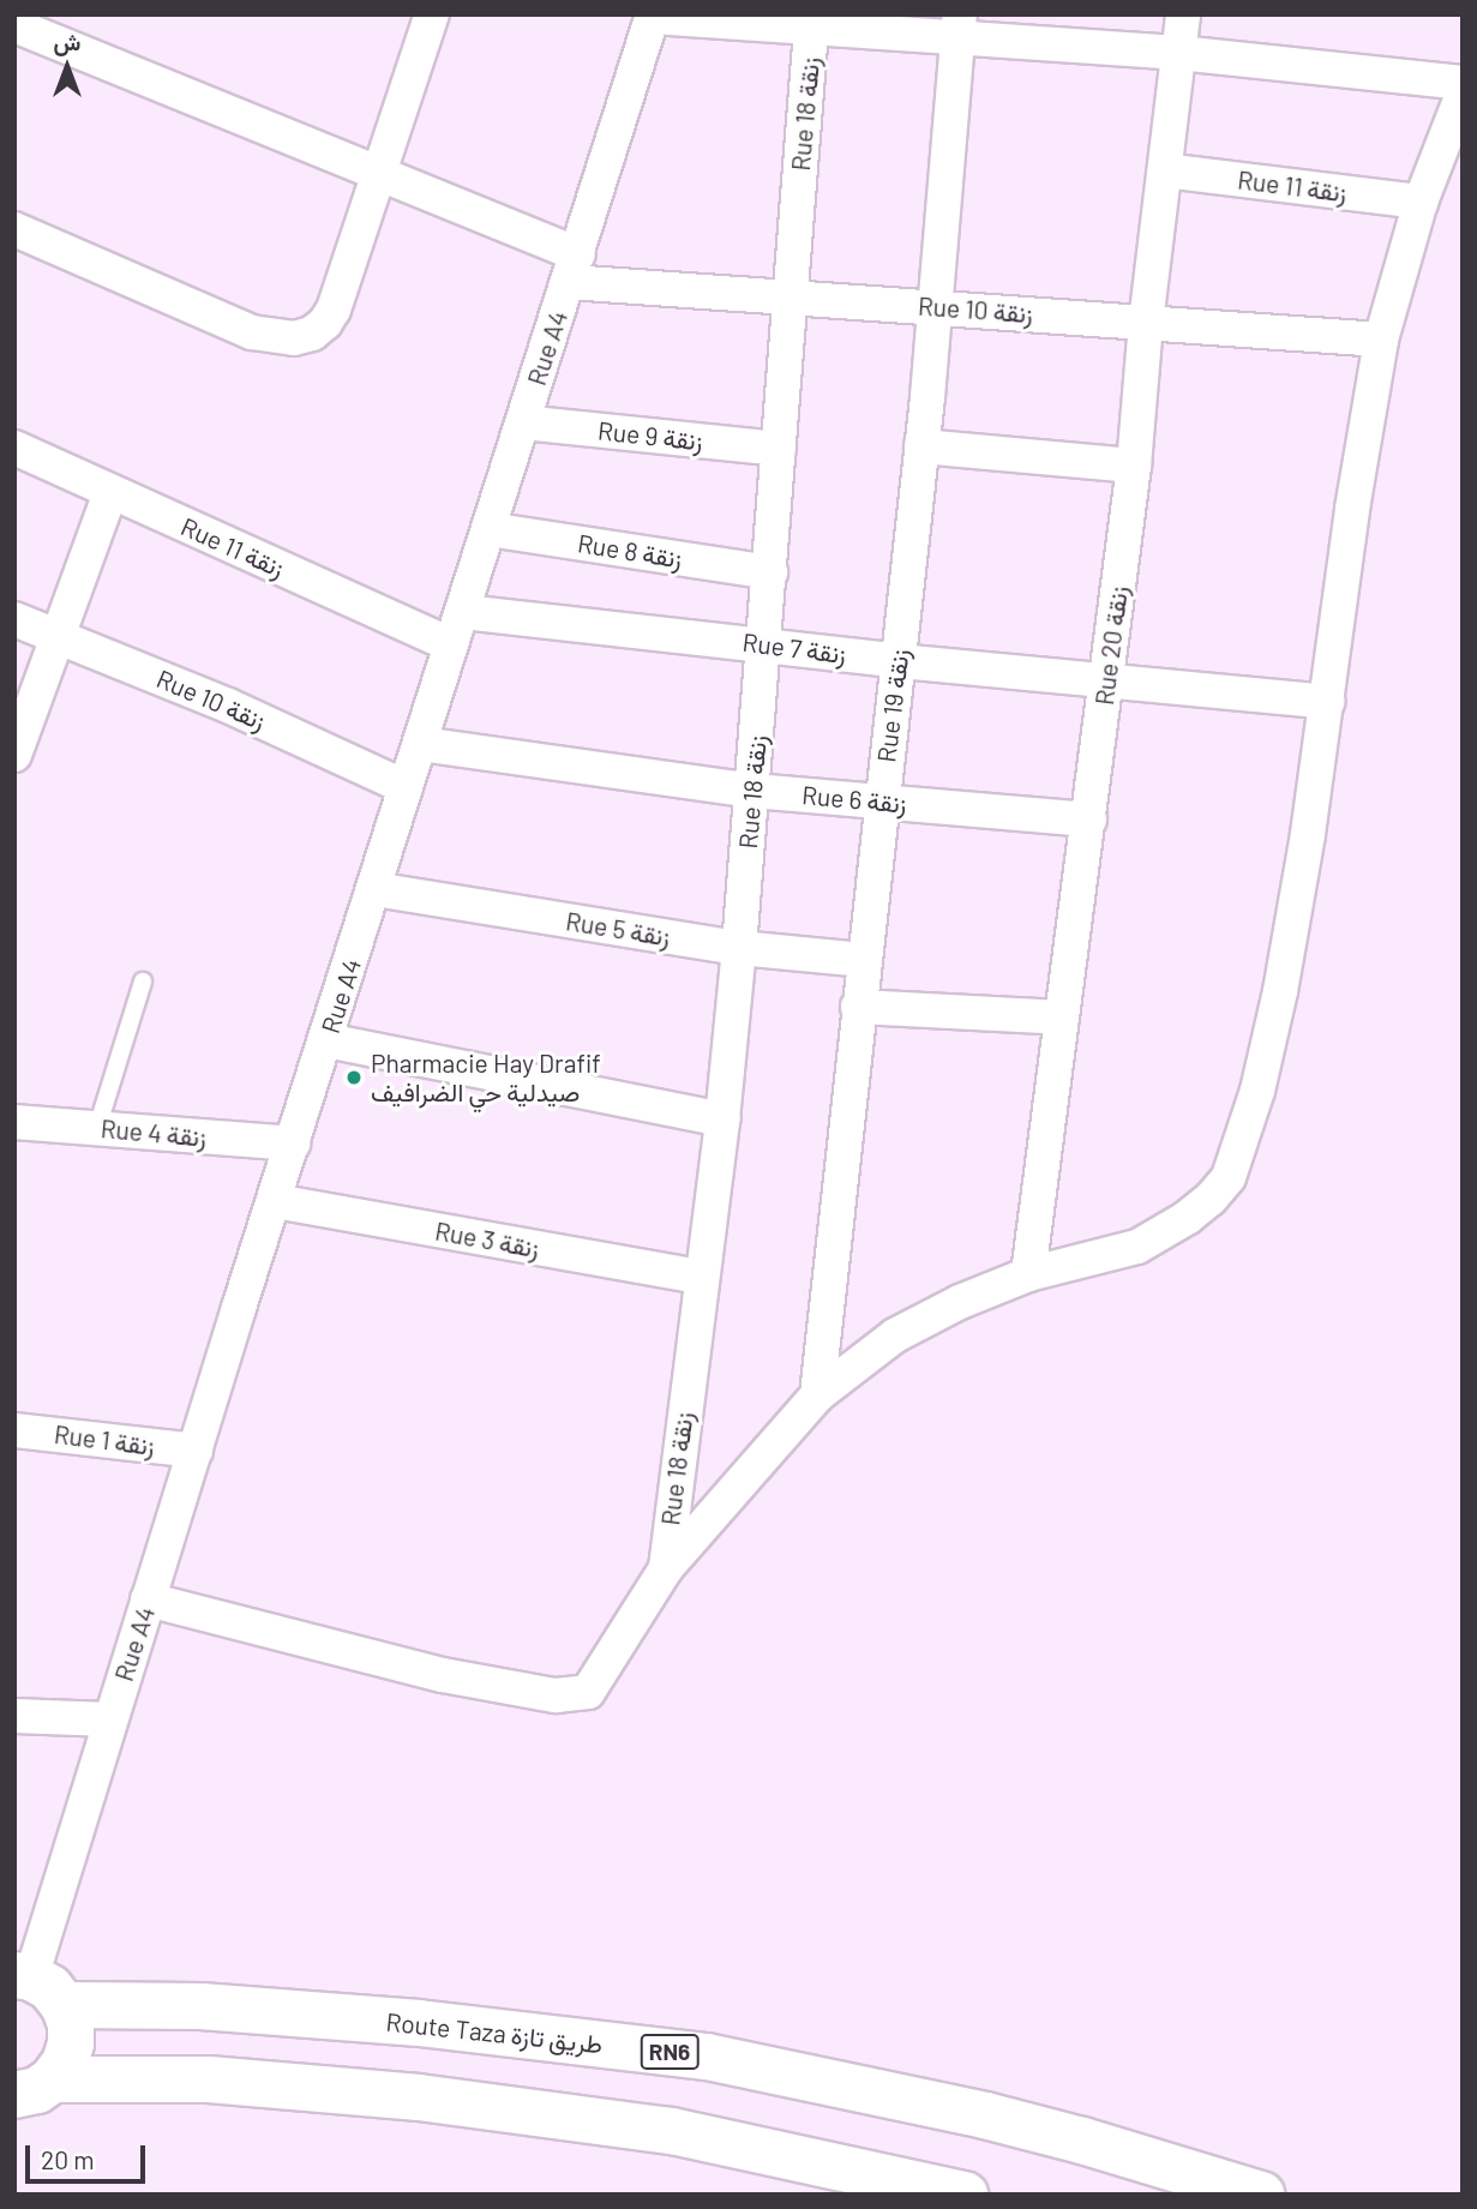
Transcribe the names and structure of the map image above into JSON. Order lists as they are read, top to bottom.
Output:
{
  "streets": {
    "highway": ["Route Taza طريق تازة", "RN6"],
    "street": [
      "Rue 18 زنقة",
      "Rue 11 زنقة",
      "Rue 10 زنقة",
      "Rue A4",
      "Rue 9 زنقة",
      "Rue 8 زنقة",
      "Rue 20 زنقة",
      "Rue 7 زنقة",
      "Rue 19 زنقة",
      "Rue 6 زنقة",
      "Rue 5 زنقة",
      "Rue 4 زنقة",
      "Rue 3 زنقة",
      "Rue 1 زنقة"
    ]
  },
  "crossings": [
    ["Rue 18 زنقة", "Rue 10 زنقة"],
    ["Rue 18 زنقة", "Rue 9 زنقة"],
    ["Rue 18 زنقة", "Rue 8 زنقة"],
    ["Rue 18 زنقة", "Rue 7 زنقة"],
    ["Rue 18 زنقة", "Rue 6 زنقة"],
    ["Rue 18 زنقة", "Rue 5 زنقة"],
    ["Rue 18 زنقة", "Rue 3 زنقة"],
    ["Rue 11 زنقة", "Rue A4"],
    ["Rue 11 زنقة", "Rue 20 زنقة"],
    ["Rue 10 زنقة", "Rue A4"],
    ["Rue 10 زنقة", "Rue 20 زنقة"],
    ["Rue 10 زنقة", "Rue 19 زنقة"],
    ["Rue A4", "Rue 9 زنقة"],
    ["Rue A4", "Rue 8 زنقة"],
    ["Rue A4", "Rue 7 زنقة"],
    ["Rue A4", "Rue 6 زنقة"],
    ["Rue A4", "Rue 5 زنقة"],
    ["Rue A4", "Rue 4 زنقة"],
    ["Rue A4", "Rue 3 زنقة"],
    ["Rue A4", "Rue 1 زنقة"],
    ["Rue A4", "Route Taza طريق تازة"],
    ["Rue 20 زنقة", "Rue 7 زنقة"],
    ["Rue 20 زنقة", "Rue 6 زنقة"],
    ["Rue 7 زنقة", "Rue 19 زنقة"],
    ["Rue 19 زنقة", "Rue 6 زنقة"],
    ["Rue 19 زنقة", "Rue 5 زنقة"]
  ],
  "places": ["Pharmacie Hay Drafif صيدلية حي الضرافيف"],
  "scale_bar": "20 m",
  "north": "top"
}
